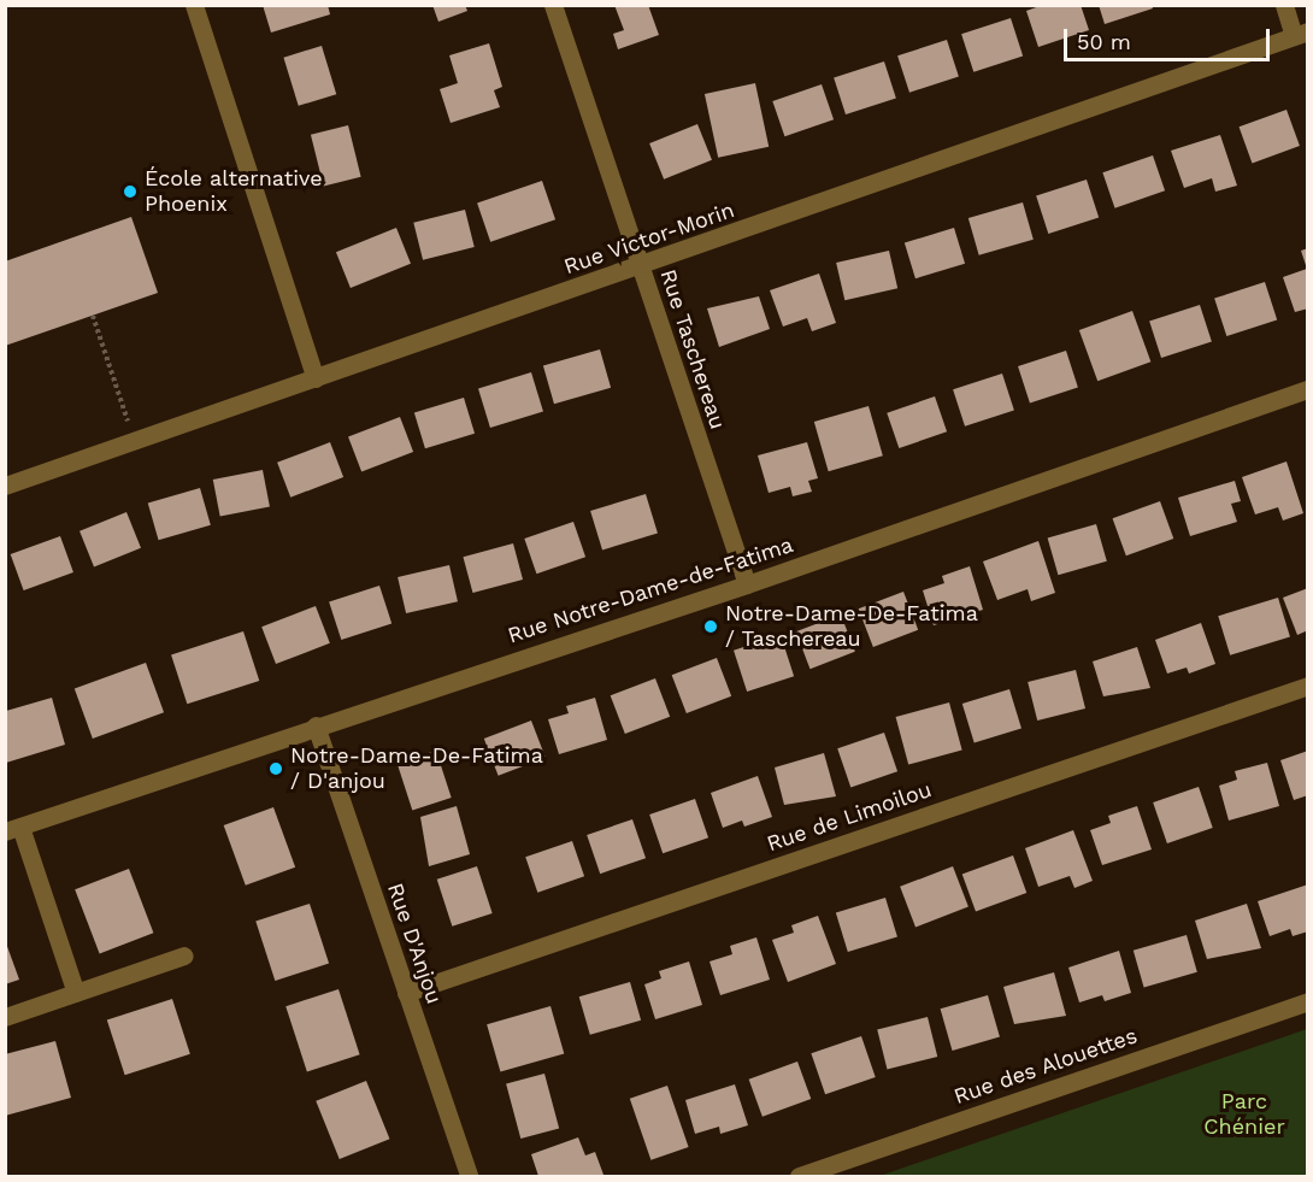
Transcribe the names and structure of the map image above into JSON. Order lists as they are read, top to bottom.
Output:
{
  "streets": {
    "street": [
      "Rue Victor-Morin",
      "Rue Taschereau",
      "Rue Notre-Dame-de-Fatima",
      "Rue de Limoilou",
      "Rue D'Anjou",
      "Rue des Alouettes"
    ]
  },
  "crossings": [
    ["Rue Victor-Morin", "Rue Taschereau"],
    ["Rue Taschereau", "Rue Notre-Dame-de-Fatima"],
    ["Rue Notre-Dame-de-Fatima", "Rue D'Anjou"],
    ["Rue de Limoilou", "Rue D'Anjou"]
  ],
  "parks": ["Parc Chénier"],
  "places": ["École alternative Phoenix", "Notre-Dame-De-Fatima / Taschereau", "Notre-Dame-De-Fatima / D'anjou"],
  "scale_bar": "50 m"
}
